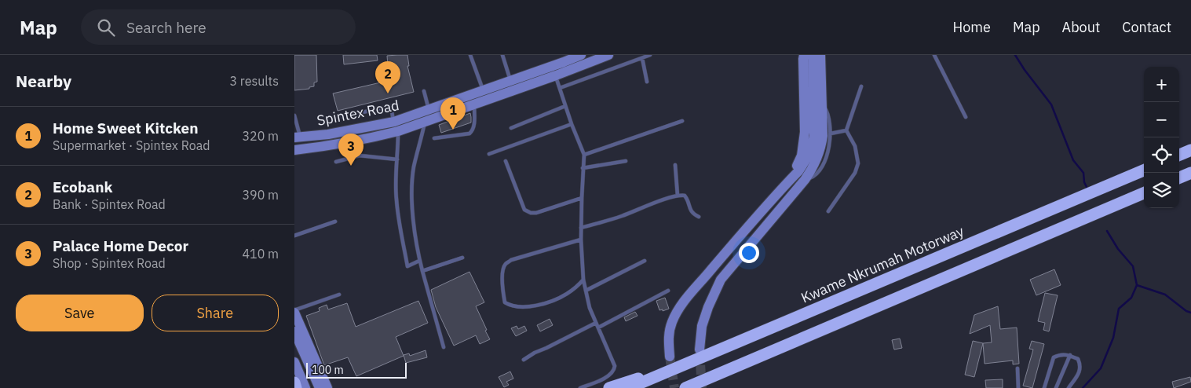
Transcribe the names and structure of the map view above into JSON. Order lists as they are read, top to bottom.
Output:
{
  "streets": {
    "highway": ["Kwame Nkrumah Motorway"],
    "main road": ["Spintex Road"]
  },
  "scale_bar": "100 m",
  "page": {
    "header": "Map",
    "search": "Search here",
    "nav": [
      "Home",
      "Map",
      "About",
      "Contact"
    ],
    "heading": ["Nearby", "3 results"],
    "pins": ["2", "1", "3"],
    "map_buttons": ["+", "−"],
    "list": [
      {
        "mark": "1",
        "name": "Home Sweet Kitcken",
        "note": "Supermarket · Spintex Road",
        "value": "320 m"
      },
      {
        "mark": "2",
        "name": "Ecobank",
        "note": "Bank · Spintex Road",
        "value": "390 m"
      },
      {
        "mark": "3",
        "name": "Palace Home Decor",
        "note": "Shop · Spintex Road",
        "value": "410 m"
      }
    ],
    "buttons": ["Save", "Share"],
    "scale": "100 m"
  }
}
